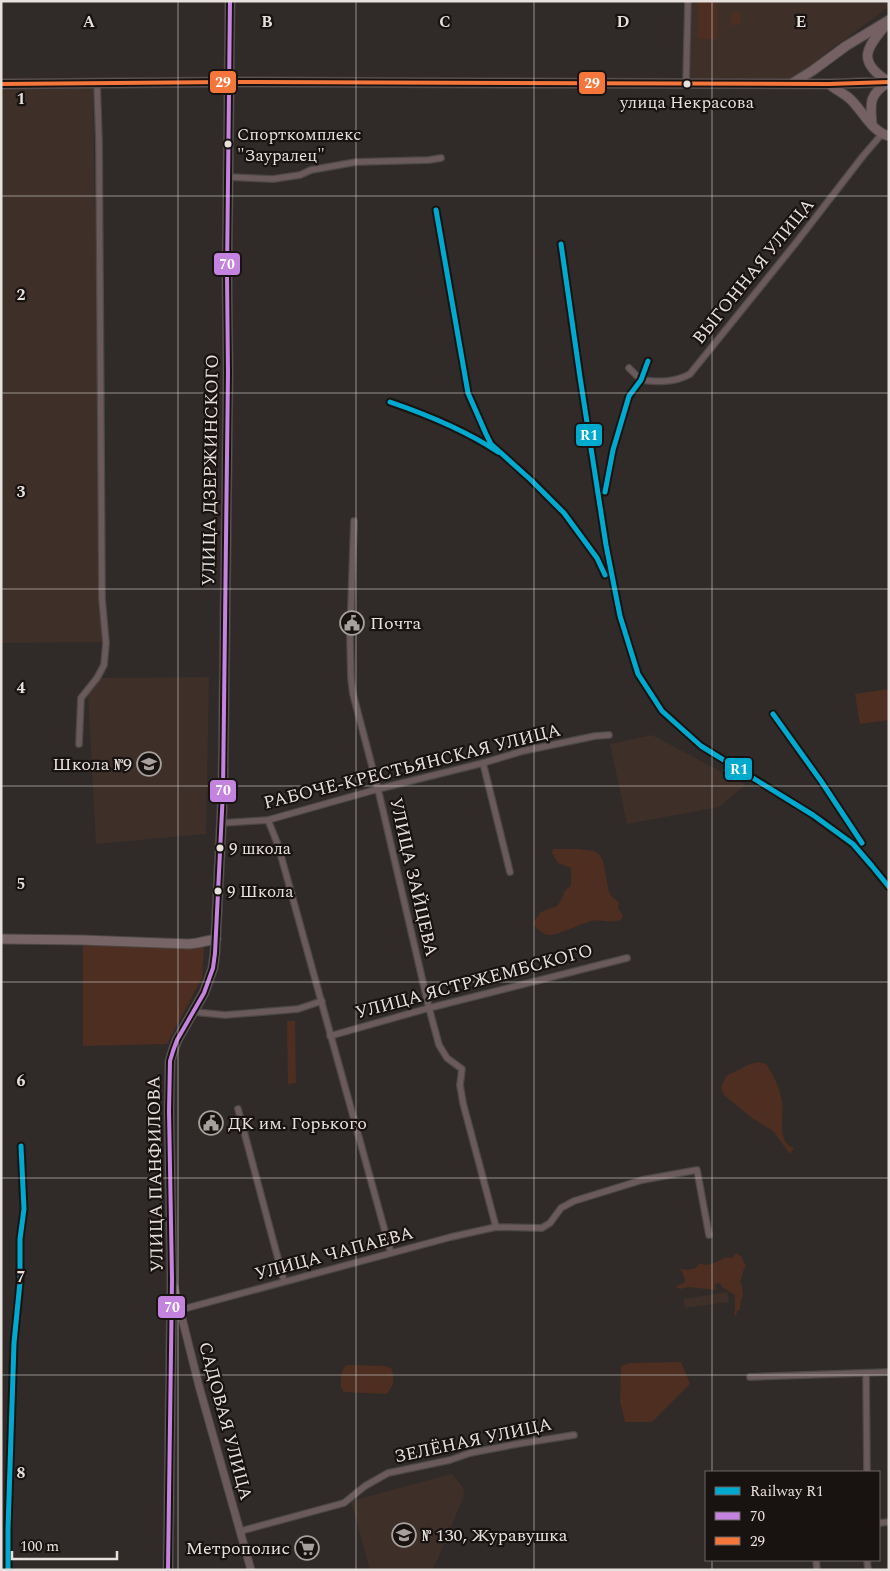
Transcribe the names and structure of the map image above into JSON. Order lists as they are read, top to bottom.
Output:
{
  "streets": {
    "main road": ["УЛИЦА ДЗЕРЖИНСКОГО", "УЛИЦА ПАНФИЛОВА"],
    "street": [
      "ВЫГОННАЯ УЛИЦА",
      "РАБОЧЕ-КРЕСТЬЯНСКАЯ УЛИЦА",
      "УЛИЦА ЗАЙЦЕВА",
      "УЛИЦА ЯСТРЖЕМБСКОГО",
      "УЛИЦА ЧАПАЕВА",
      "САДОВАЯ УЛИЦА",
      "ЗЕЛЁНАЯ УЛИЦА"
    ]
  },
  "crossings": [
    ["УЛИЦА ДЗЕРЖИНСКОГО", "РАБОЧЕ-КРЕСТЬЯНСКАЯ УЛИЦА"],
    ["УЛИЦА ДЗЕРЖИНСКОГО", "УЛИЦА ПАНФИЛОВА"],
    ["РАБОЧЕ-КРЕСТЬЯНСКАЯ УЛИЦА", "УЛИЦА ЗАЙЦЕВА"],
    ["УЛИЦА ЗАЙЦЕВА", "УЛИЦА ЯСТРЖЕМБСКОГО"],
    ["УЛИЦА ЗАЙЦЕВА", "УЛИЦА ЧАПАЕВА"],
    ["УЛИЦА ПАНФИЛОВА", "УЛИЦА ЧАПАЕВА"],
    ["УЛИЦА ПАНФИЛОВА", "САДОВАЯ УЛИЦА"],
    ["УЛИЦА ЧАПАЕВА", "САДОВАЯ УЛИЦА"],
    ["САДОВАЯ УЛИЦА", "ЗЕЛЁНАЯ УЛИЦА"]
  ],
  "places": {
    "other": [
      "улица Некрасова",
      "Спорткомплекс \"Зауралец\"",
      "9 школа",
      "9 Школа"
    ],
    "public building": ["Почта", "ДК им. Горького"],
    "school or university": ["Школа №9", "№ 130, Журавушка"],
    "supermarket": ["Метрополис"]
  },
  "lines": ["transit line 70", "transit line 29", "rail line R1"],
  "legend": ["Railway R1", "70", "29"],
  "scale_bar": "100 m",
  "grid": {
    "columns": [
      "A",
      "B",
      "C",
      "D",
      "E"
    ],
    "rows": [
      "1",
      "2",
      "3",
      "4",
      "5",
      "6",
      "7",
      "8"
    ]
  }
}
